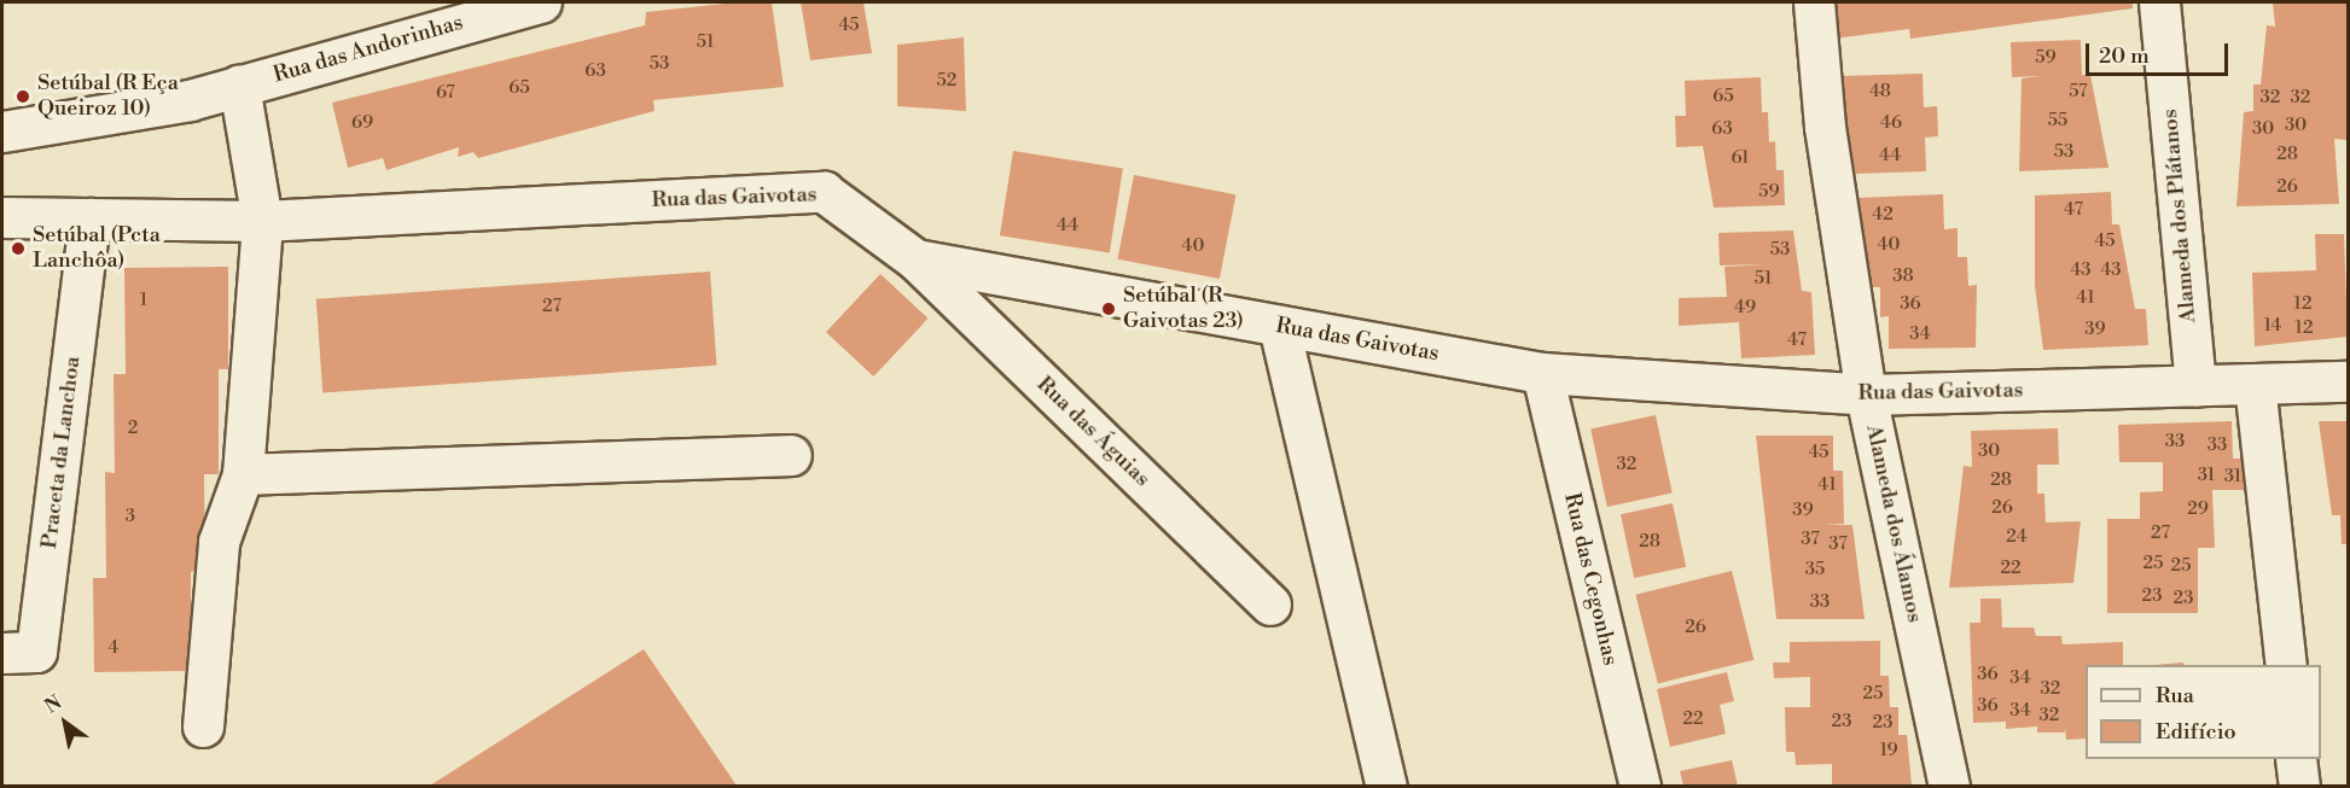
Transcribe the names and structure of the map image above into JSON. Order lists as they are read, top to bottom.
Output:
{
  "streets": {
    "street": [
      "Rua das Andorinhas",
      "Rua das Gaivotas",
      "Alameda dos Plátanos",
      "Rua das Águias",
      "Praceta da Lanchoa",
      "Alameda dos Álamos",
      "Rua das Cegonhas"
    ]
  },
  "crossings": [
    ["Rua das Gaivotas", "Alameda dos Plátanos"],
    ["Rua das Gaivotas", "Rua das Águias"],
    ["Rua das Gaivotas", "Praceta da Lanchoa"],
    ["Rua das Gaivotas", "Alameda dos Álamos"],
    ["Rua das Gaivotas", "Rua das Cegonhas"]
  ],
  "places": ["Setúbal (R Eça Queiroz 10)", "Setúbal (Pcta Lanchôa)", "Setúbal (R Gaivotas 23)"],
  "house_numbers": [
    "45",
    "51",
    "59",
    "53",
    "63",
    "52",
    "65",
    "48",
    "57",
    "67",
    "65",
    "32",
    "32",
    "55",
    "69",
    "46",
    "30",
    "63",
    "30",
    "53",
    "28",
    "44",
    "61",
    "26",
    "59",
    "47",
    "42",
    "44",
    "45",
    "40",
    "40",
    "53",
    "43",
    "43",
    "38",
    "51",
    "41",
    "1",
    "36",
    "12",
    "27",
    "49",
    "14",
    "12",
    "39",
    "34",
    "47",
    "2",
    "33",
    "33",
    "30",
    "45",
    "32",
    "31",
    "31",
    "28",
    "41",
    "26",
    "29",
    "39",
    "3",
    "27",
    "24",
    "37",
    "28",
    "37",
    "25",
    "25",
    "22",
    "35",
    "23",
    "23",
    "33",
    "26",
    "4",
    "36",
    "34",
    "32",
    "25",
    "36",
    "34",
    "32",
    "22",
    "23",
    "23",
    "19"
  ],
  "legend": ["Rua", "Edifício"],
  "scale_bar": "20 m",
  "north": "top left"
}
